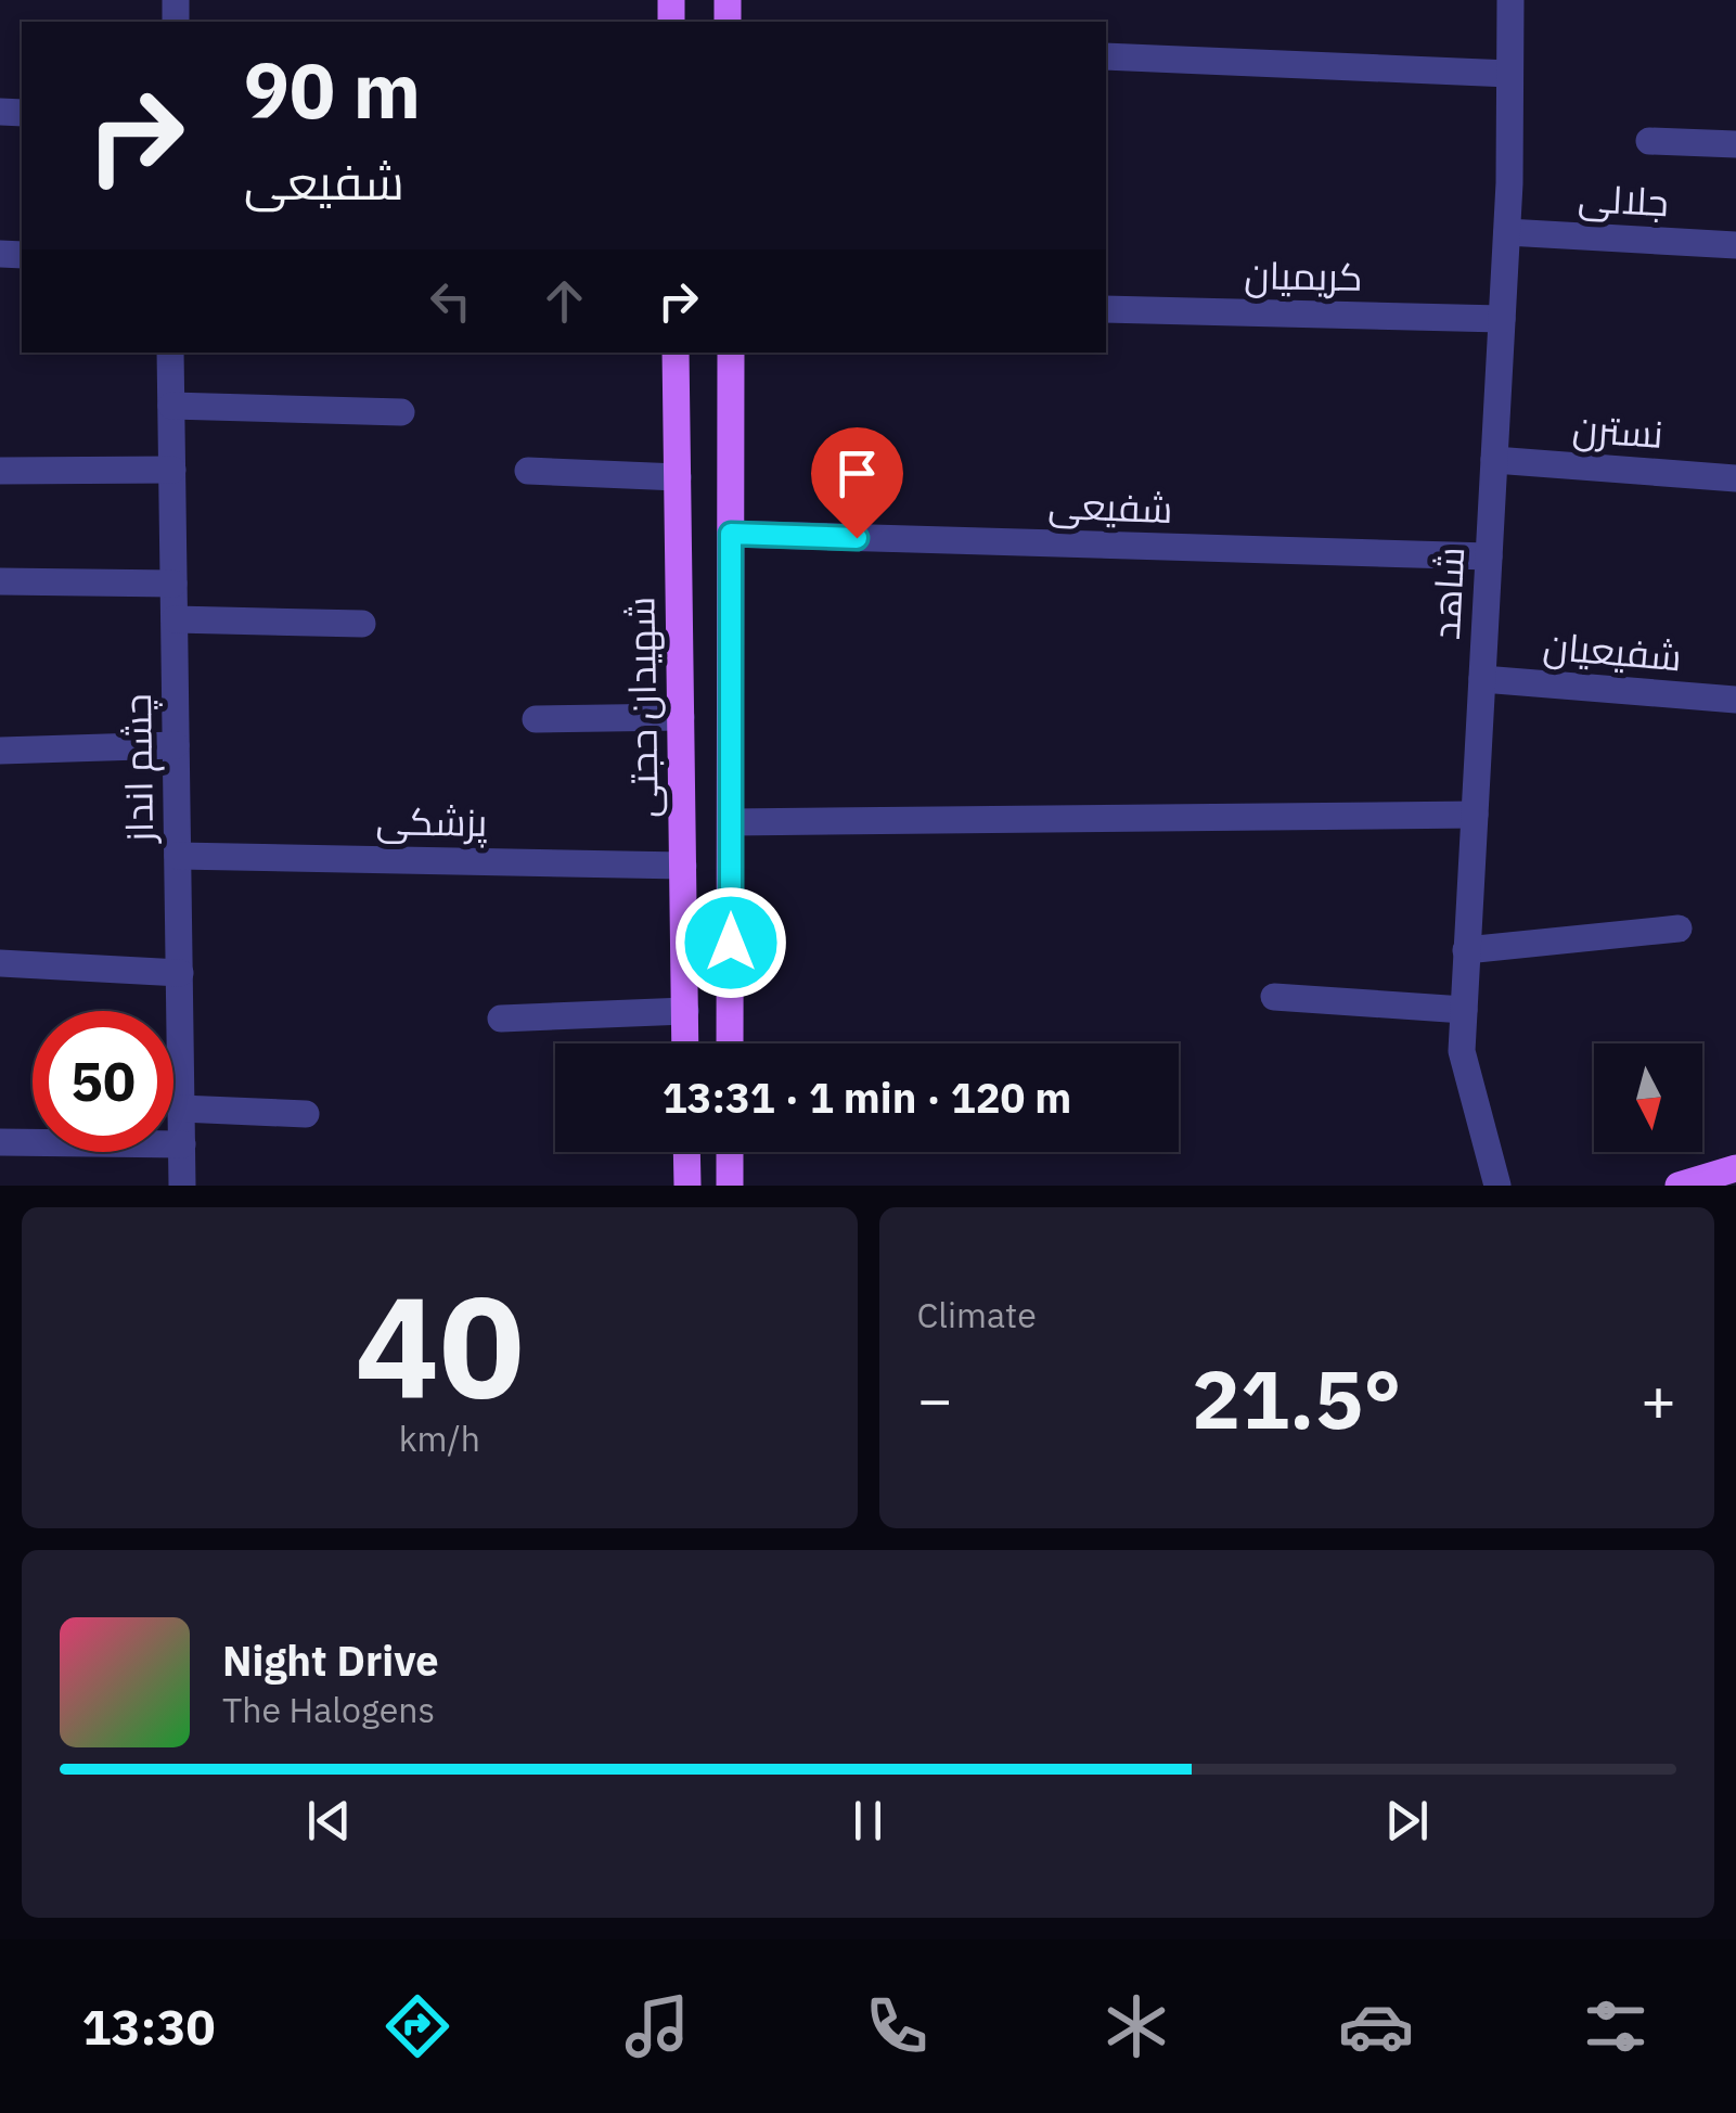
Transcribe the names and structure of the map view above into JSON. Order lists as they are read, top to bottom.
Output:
{
  "streets": {
    "main road": ["شهیدان حجتی"],
    "street": [
      "جلالی",
      "کریمیان",
      "نسترن",
      "شفیعی",
      "شاهد",
      "شفیعیان",
      "چشم انداز",
      "پزشکی"
    ]
  },
  "crossings": [
    ["جلالی", "شاهد"],
    ["کریمیان", "شاهد"],
    ["نسترن", "شاهد"],
    ["شفیعی", "شاهد"],
    ["شاهد", "شفیعیان"],
    ["شهیدان حجتی", "پزشکی"],
    ["چشم انداز", "پزشکی"]
  ],
  "north": "bottom",
  "page": {
    "turn": ["90 m", "شفیعی"],
    "limit": "50",
    "trip": "13:31 · 1 min · 120 m",
    "tile": [
      ["40", "km/h"],
      "Climate"
    ],
    "heat": ["−", "21.5°", "+"],
    "song": ["Night Drive", "The Halogens"],
    "tabs": "13:30"
  }
}
